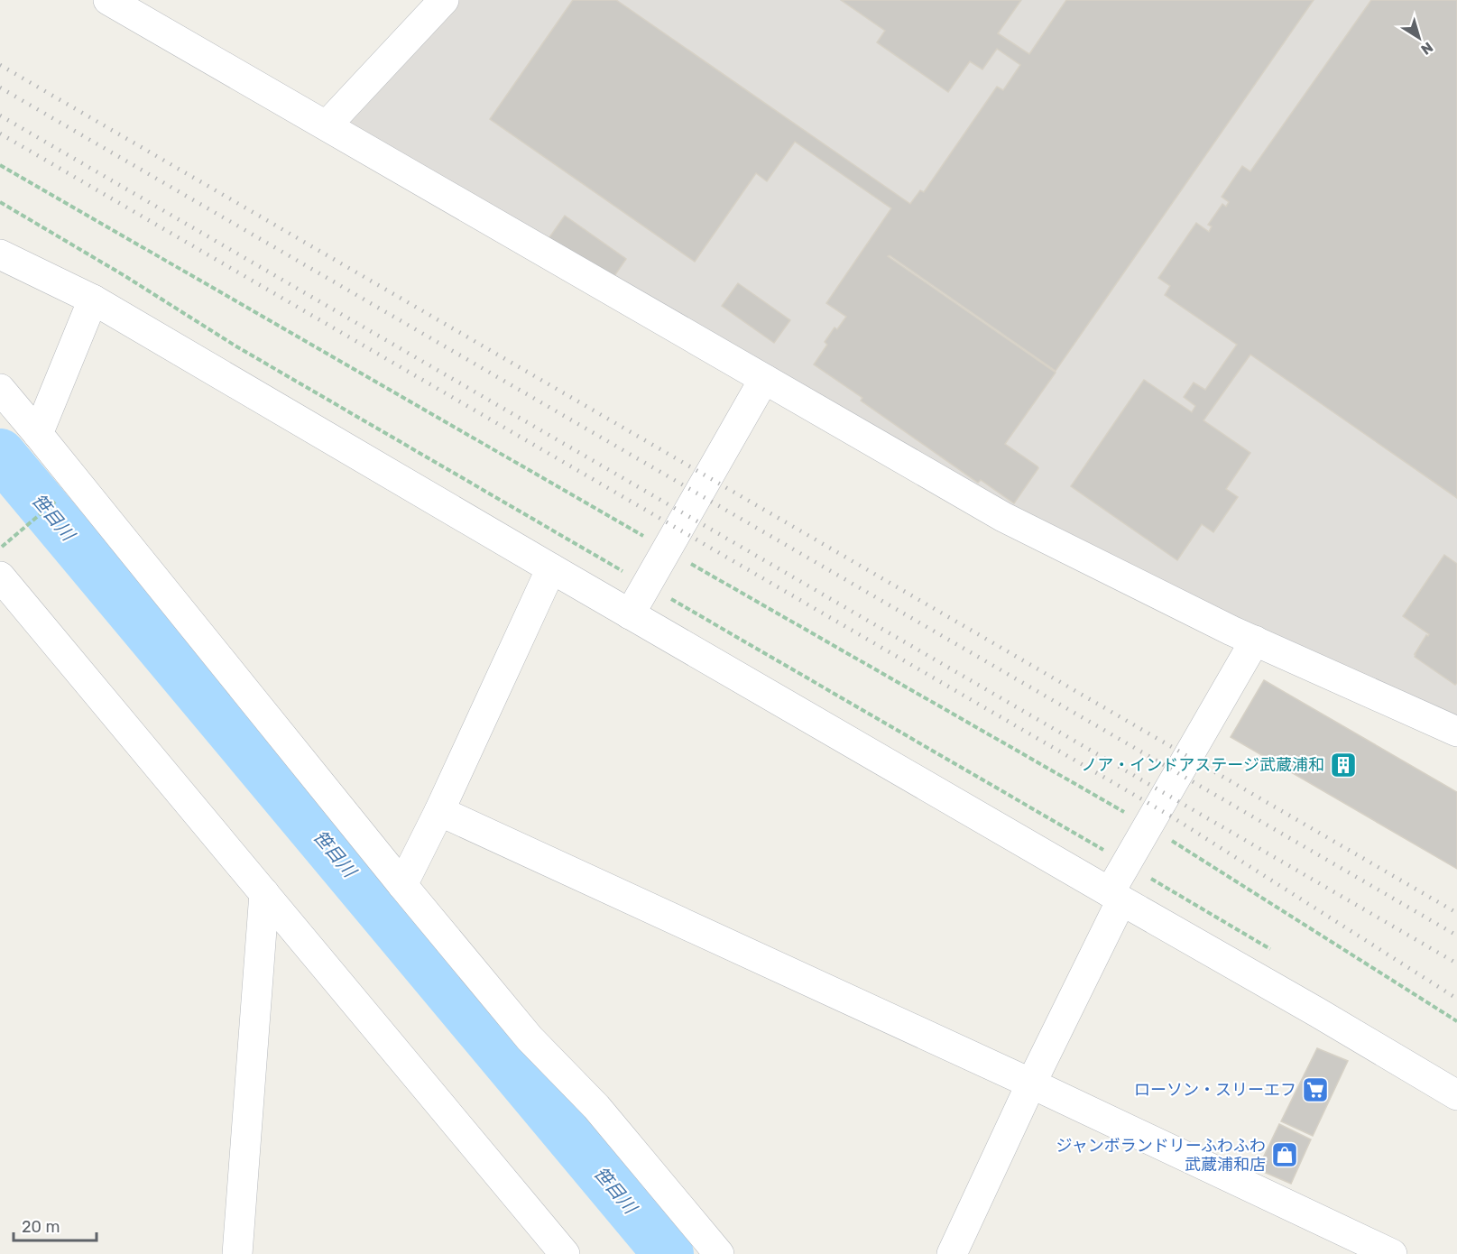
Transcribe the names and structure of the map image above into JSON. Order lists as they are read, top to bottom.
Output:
{
  "water": ["笹目川"],
  "places": {
    "building": ["ノア・インドアステージ武蔵浦和"],
    "supermarket": ["ローソン・スリーエフ"],
    "shop": ["ジャンボランドリーふわふわ 武蔵浦和店"]
  },
  "scale_bar": "20 m",
  "north": "bottom right"
}
